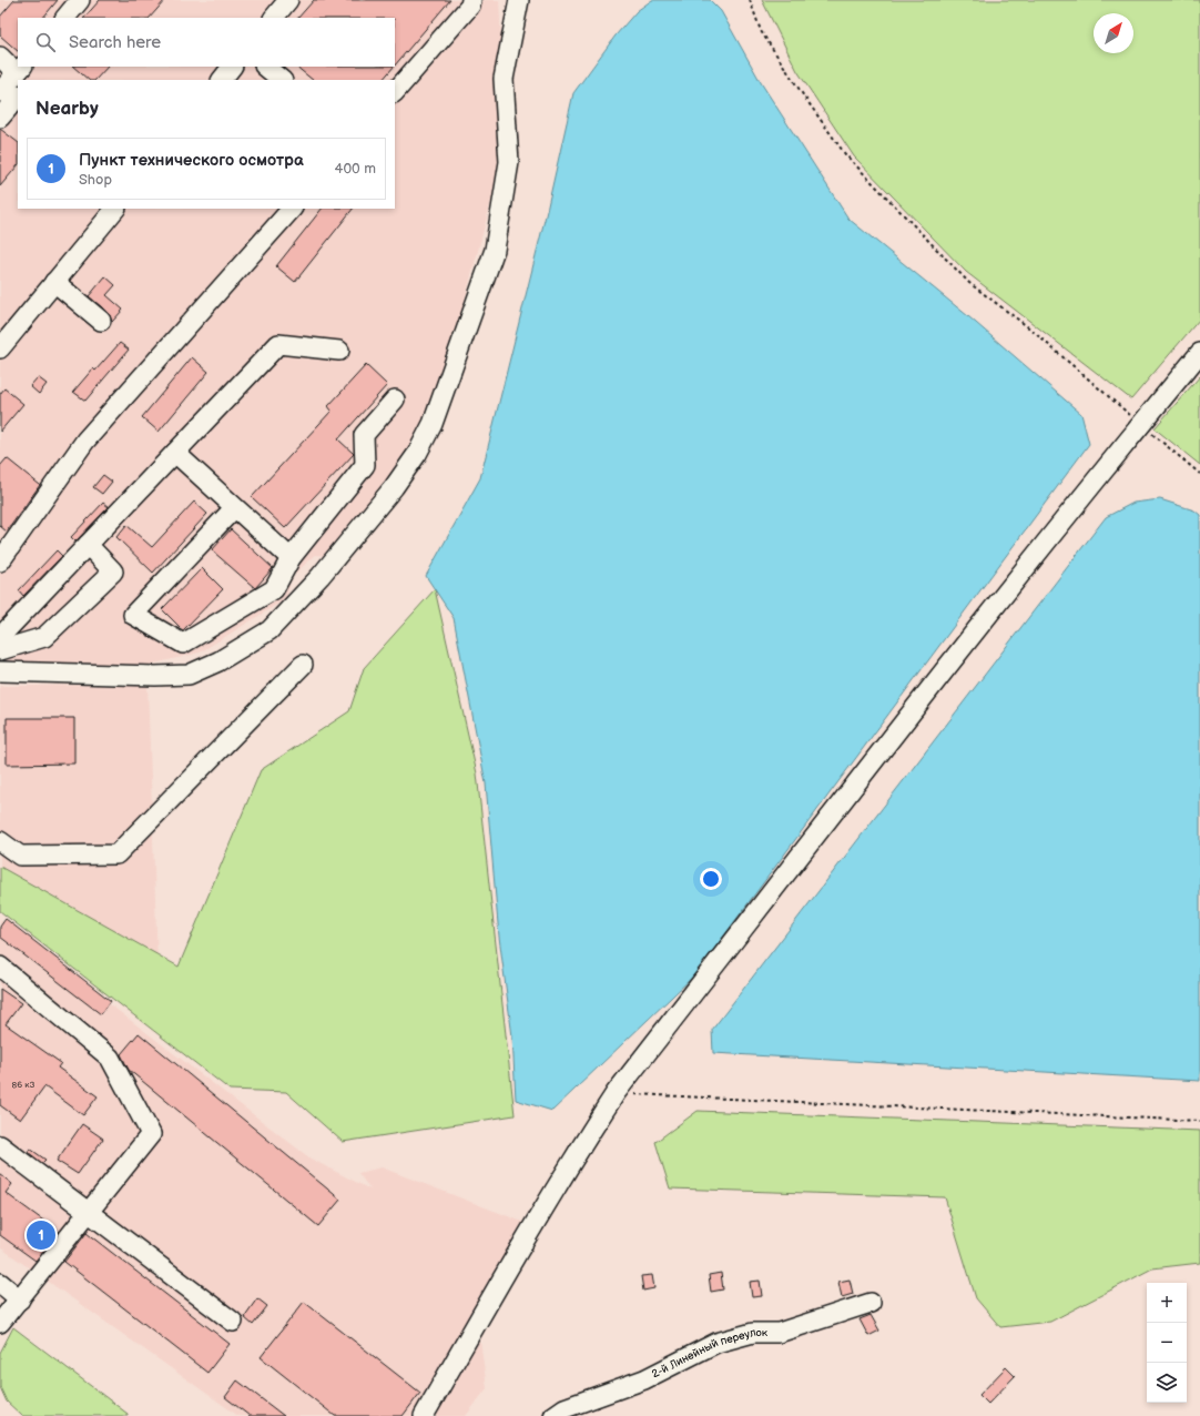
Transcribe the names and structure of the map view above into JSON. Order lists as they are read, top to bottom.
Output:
{
  "streets": {
    "street": ["2-й Линейный переулок"]
  },
  "house_numbers": ["86 к3"],
  "north": "top right",
  "page": {
    "search": "Search here",
    "heading": "Nearby",
    "list": [
      {
        "mark": "1",
        "name": "Пункт технического осмотра",
        "note": "Shop",
        "value": "400 m"
      }
    ],
    "pins": "1",
    "map_buttons": ["+", "−"]
  }
}
